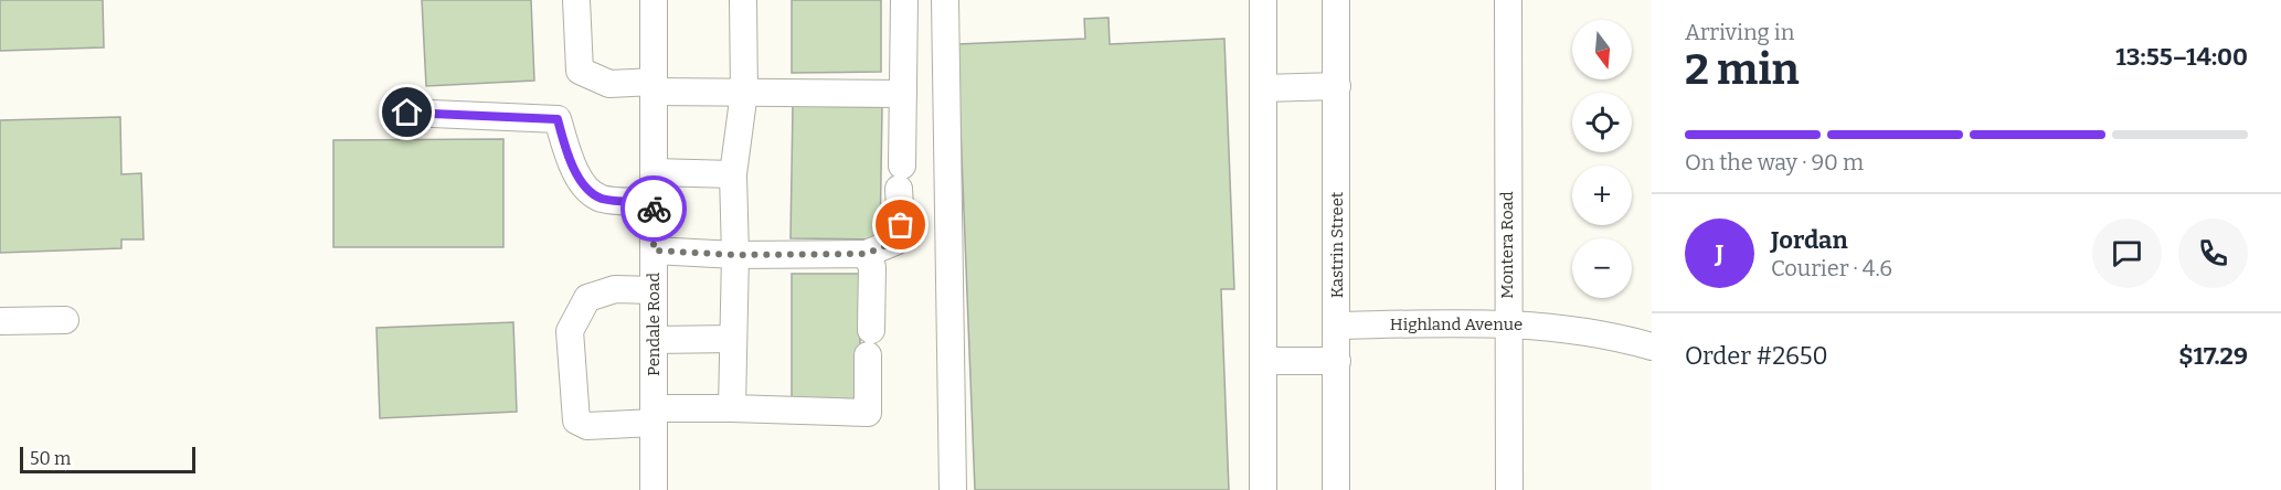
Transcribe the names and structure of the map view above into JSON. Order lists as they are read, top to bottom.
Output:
{
  "streets": {
    "street": [
      "Kastrin Street",
      "Montera Road",
      "Pendale Road",
      "Highland Avenue"
    ]
  },
  "crossings": [
    ["Kastrin Street", "Highland Avenue"],
    ["Montera Road", "Highland Avenue"]
  ],
  "scale_bar": "50 m",
  "north": "bottom",
  "page": {
    "heading": ["2 min", "Arriving in", "13:55–14:00"],
    "panel": [
      "Jordan",
      "Courier · 4.6",
      "Order #2650",
      "$17.29"
    ],
    "map_buttons": ["+", "−"],
    "bar": "On the way · 90 m",
    "round": "J",
    "scale": "50 m"
  }
}
